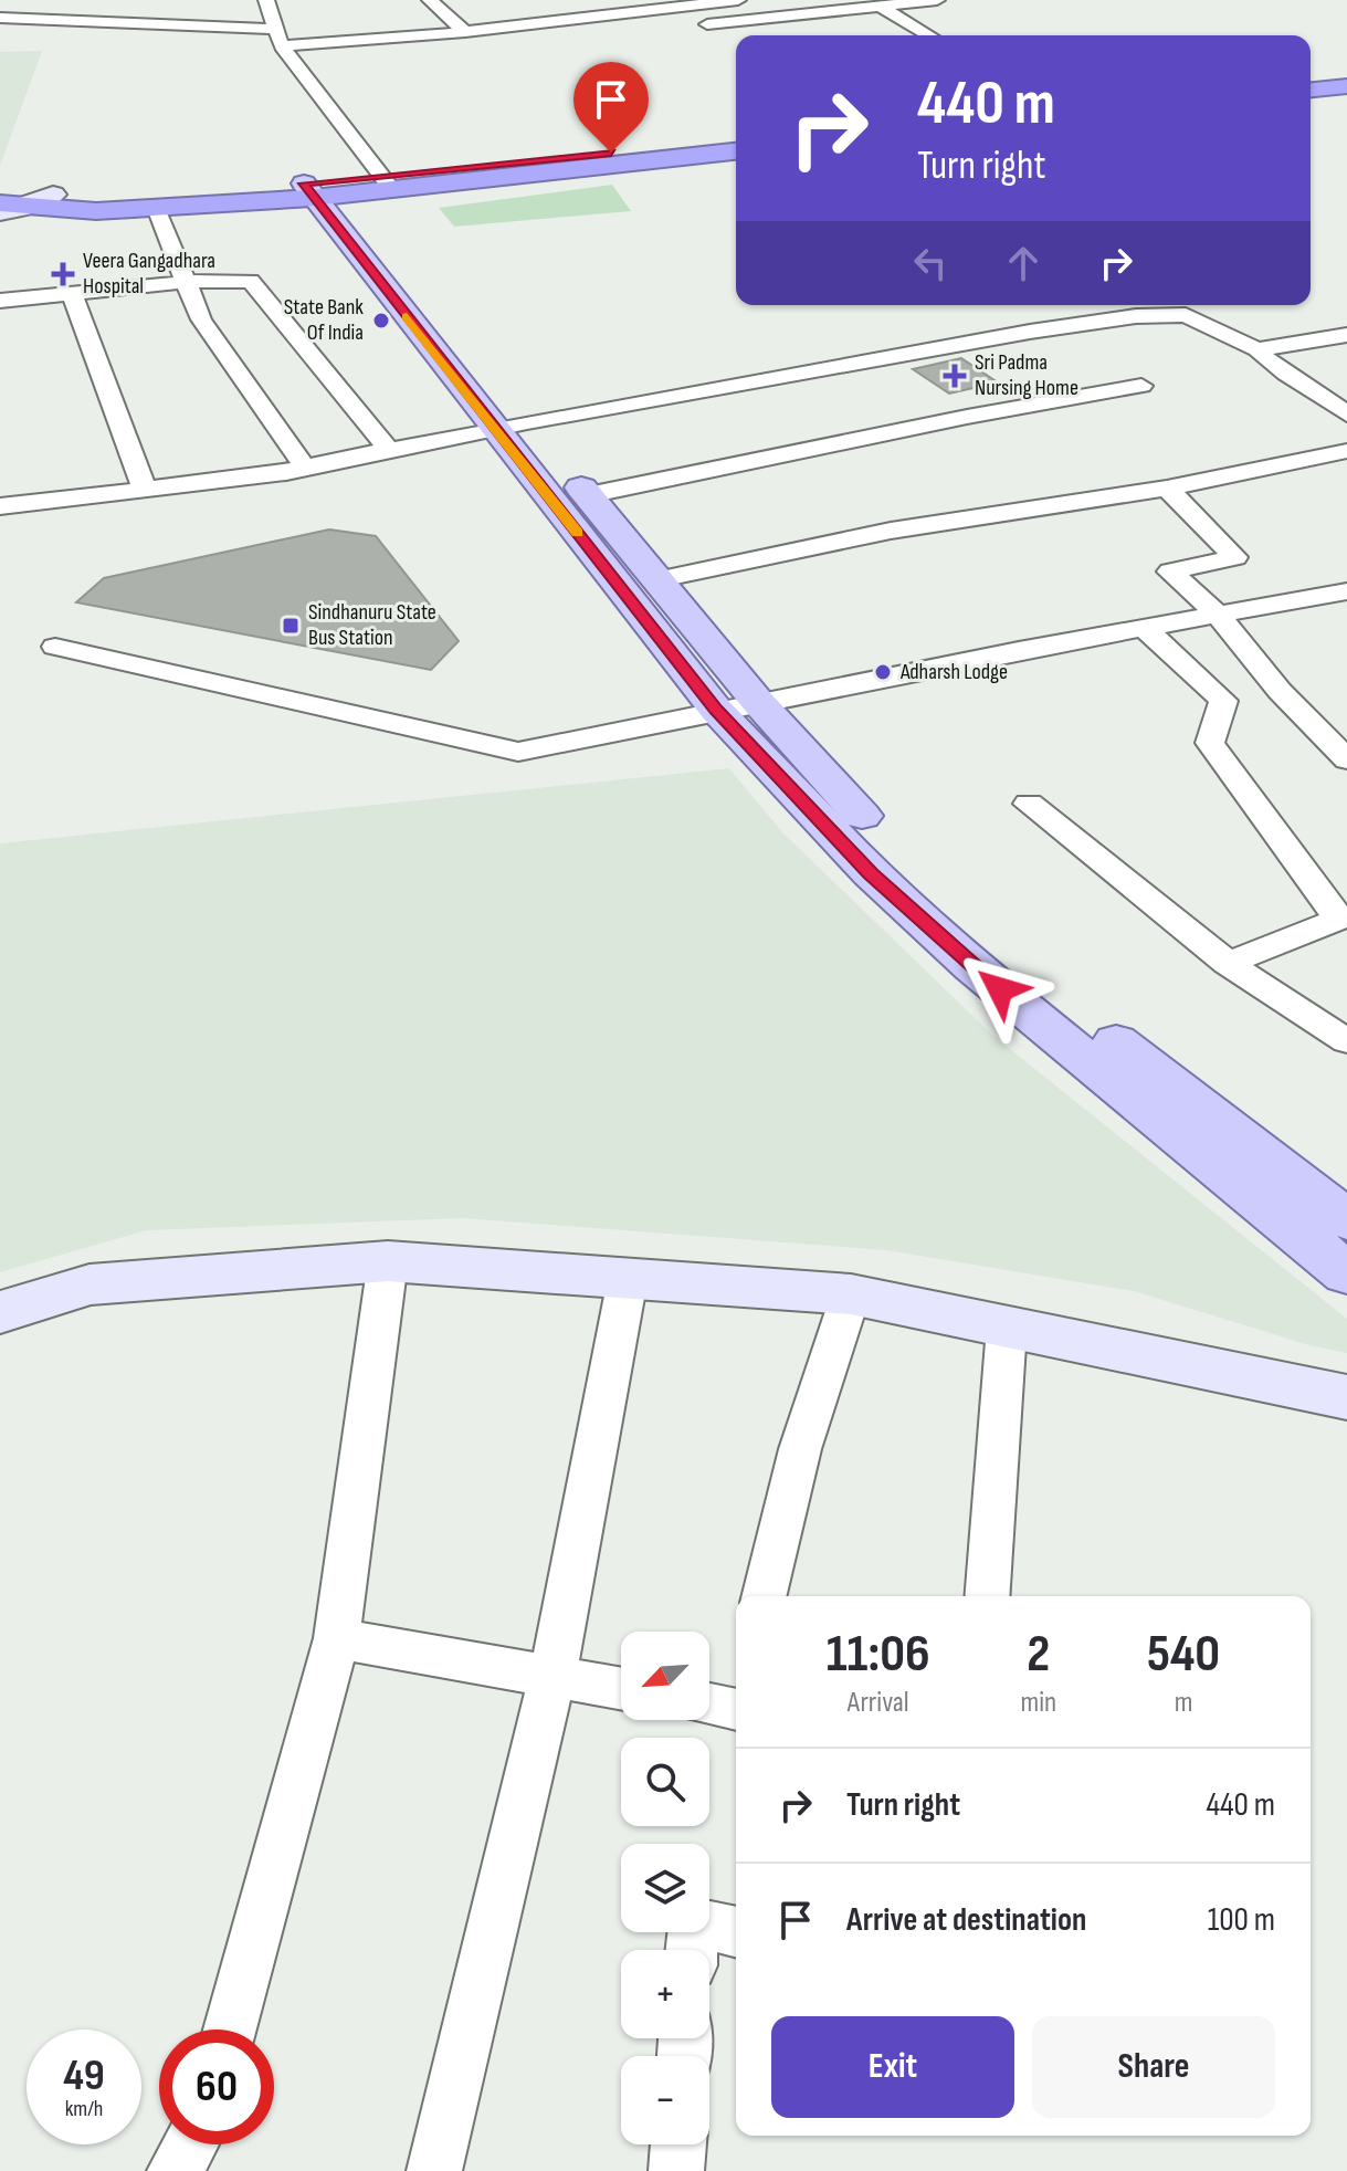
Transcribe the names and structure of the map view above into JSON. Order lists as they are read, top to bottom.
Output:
{
  "places": {
    "health": ["Veera Gangadhara Hospital", "Sri Padma Nursing Home"],
    "other": ["State Bank Of India", "Adharsh Lodge"],
    "transit": ["Sindhanuru State Bus Station"]
  },
  "north": "bottom left",
  "page": {
    "turn": ["440 m", "Turn right"],
    "eta": [
      "11:06",
      "Arrival",
      "2",
      "min",
      "540",
      "m"
    ],
    "map_buttons": ["+", "−"],
    "list": [
      {
        "name": "Turn right",
        "value": "440 m"
      },
      {
        "name": "Arrive at destination",
        "value": "100 m"
      }
    ],
    "buttons": ["Exit", "Share"],
    "speed": "49 km/h",
    "limit": "60"
  }
}
